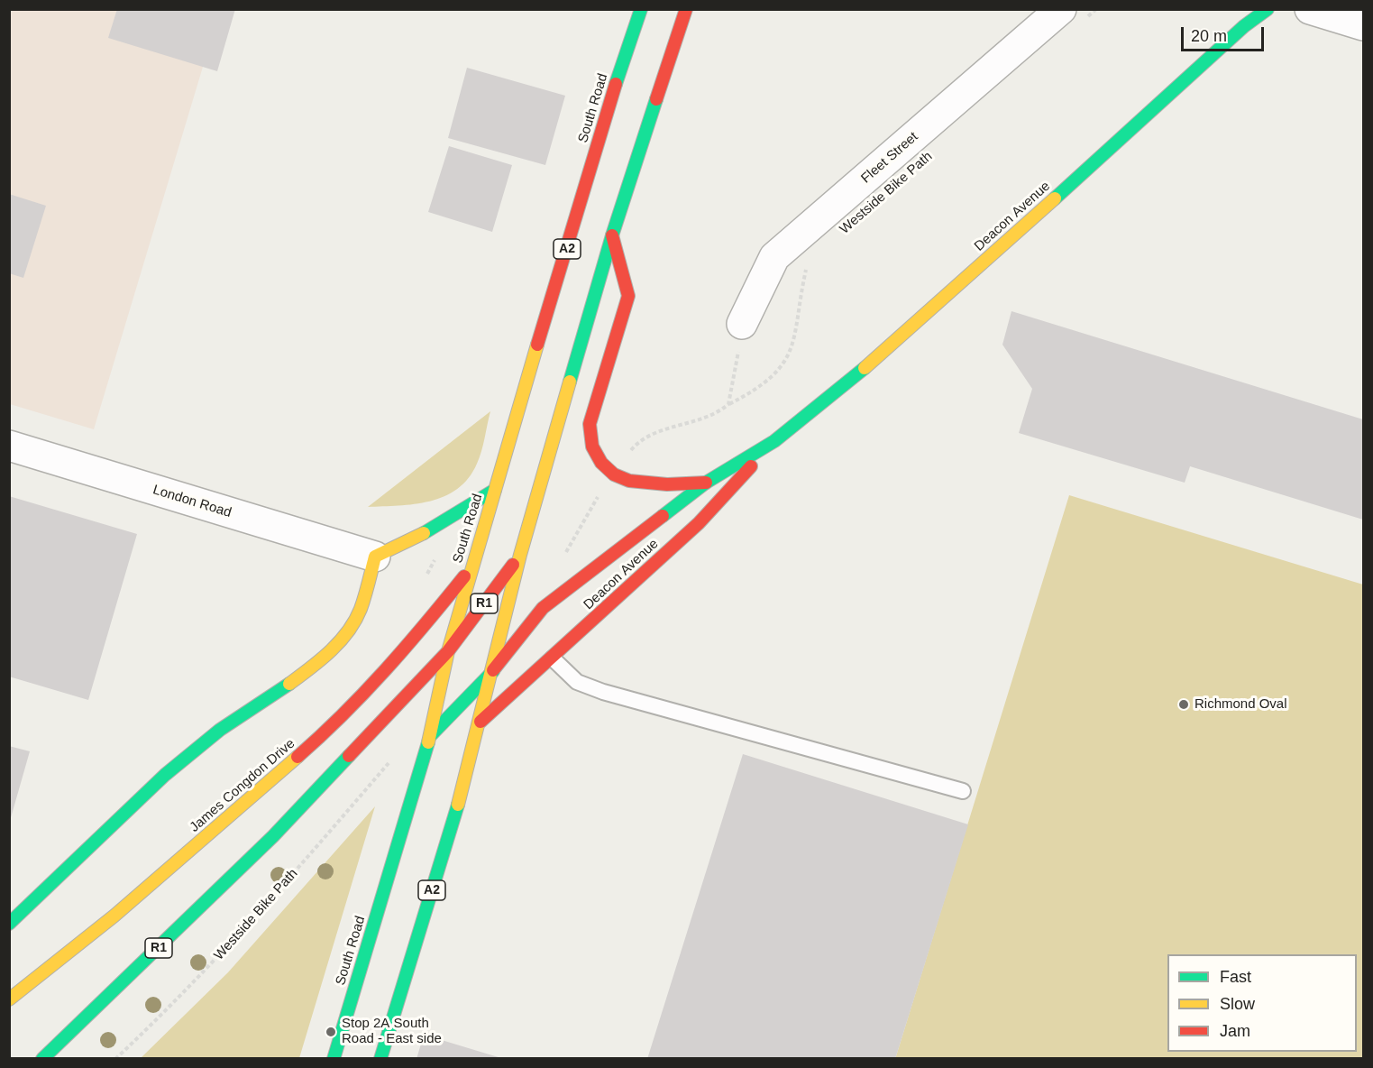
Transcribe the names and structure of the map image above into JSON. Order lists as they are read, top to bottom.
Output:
{
  "streets": {
    "main road": [
      "South Road",
      "Deacon Avenue",
      "A2",
      "R1",
      "James Congdon Drive"
    ],
    "street": ["Fleet Street", "London Road"],
    "path": ["Westside Bike Path"]
  },
  "crossings": [
    ["South Road", "Deacon Avenue"],
    ["South Road", "R1"],
    ["South Road", "James Congdon Drive"],
    ["Deacon Avenue", "A2"],
    ["A2", "R1"]
  ],
  "places": ["Richmond Oval", "Stop 2A South Road - East side"],
  "legend": ["Fast", "Slow", "Jam"],
  "scale_bar": "20 m"
}
